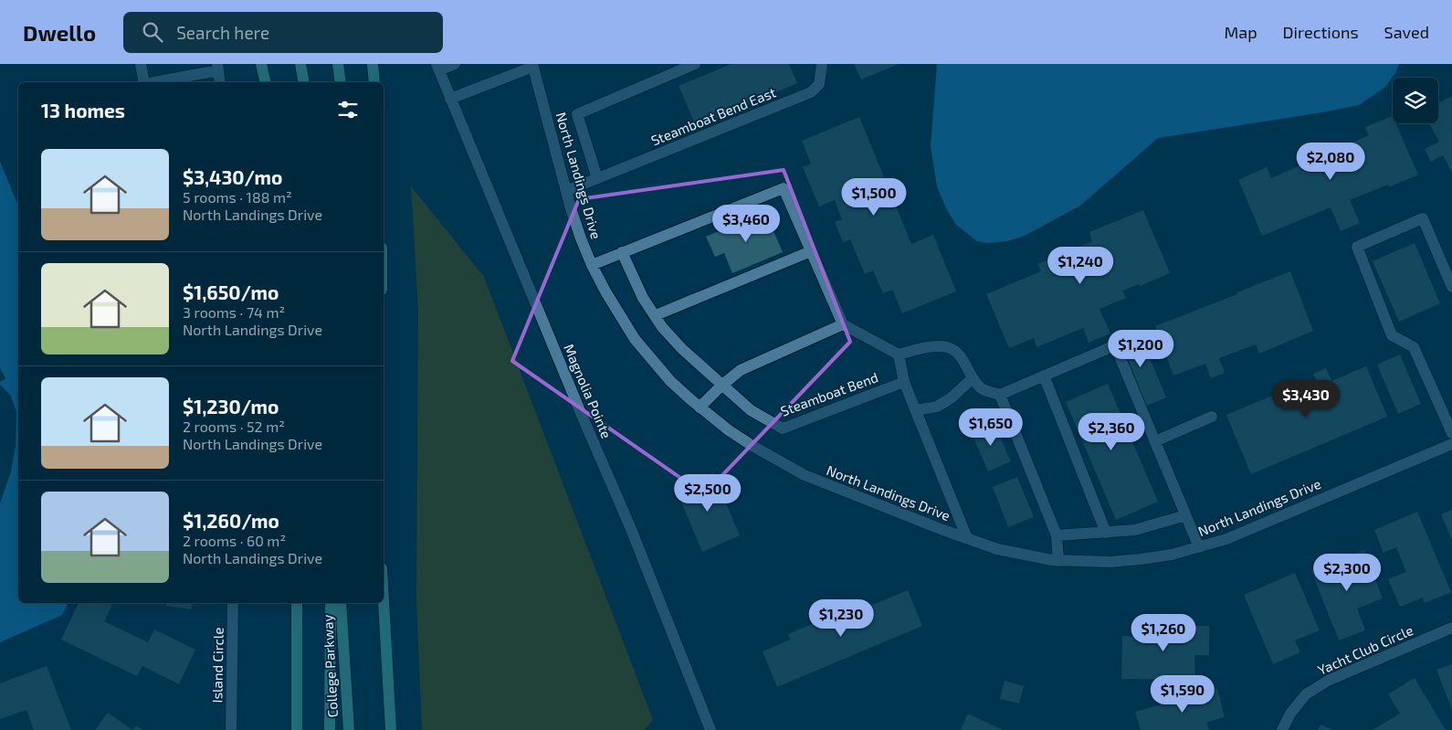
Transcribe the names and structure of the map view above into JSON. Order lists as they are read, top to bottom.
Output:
{
  "streets": {
    "main road": ["College Parkway"],
    "street": [
      "Steamboat Bend East",
      "North Landings Drive",
      "Magnolia Pointe",
      "Steamboat Bend",
      "Yacht Club Circle",
      "Island Circle"
    ]
  },
  "crossings": [
    ["Steamboat Bend East", "North Landings Drive"]
  ],
  "page": {
    "header": "Dwello",
    "search": "Search here",
    "nav": ["Map", "Directions", "Saved"],
    "heading": "13 homes",
    "list": [
      {
        "name": "$3,430/mo",
        "note": "5 rooms · 188 m² · North Landings Drive"
      },
      {
        "name": "$1,650/mo",
        "note": "3 rooms · 74 m² · North Landings Drive"
      },
      {
        "name": "$1,230/mo",
        "note": "2 rooms · 52 m² · North Landings Drive"
      },
      {
        "name": "$1,260/mo",
        "note": "2 rooms · 60 m² · North Landings Drive"
      }
    ],
    "price": [
      "$2,080",
      "$1,500",
      "$3,460",
      "$1,240",
      "$1,200",
      "$3,430",
      "$1,650",
      "$2,360",
      "$2,500",
      "$2,300",
      "$1,230",
      "$1,260",
      "$1,590"
    ]
  }
}
